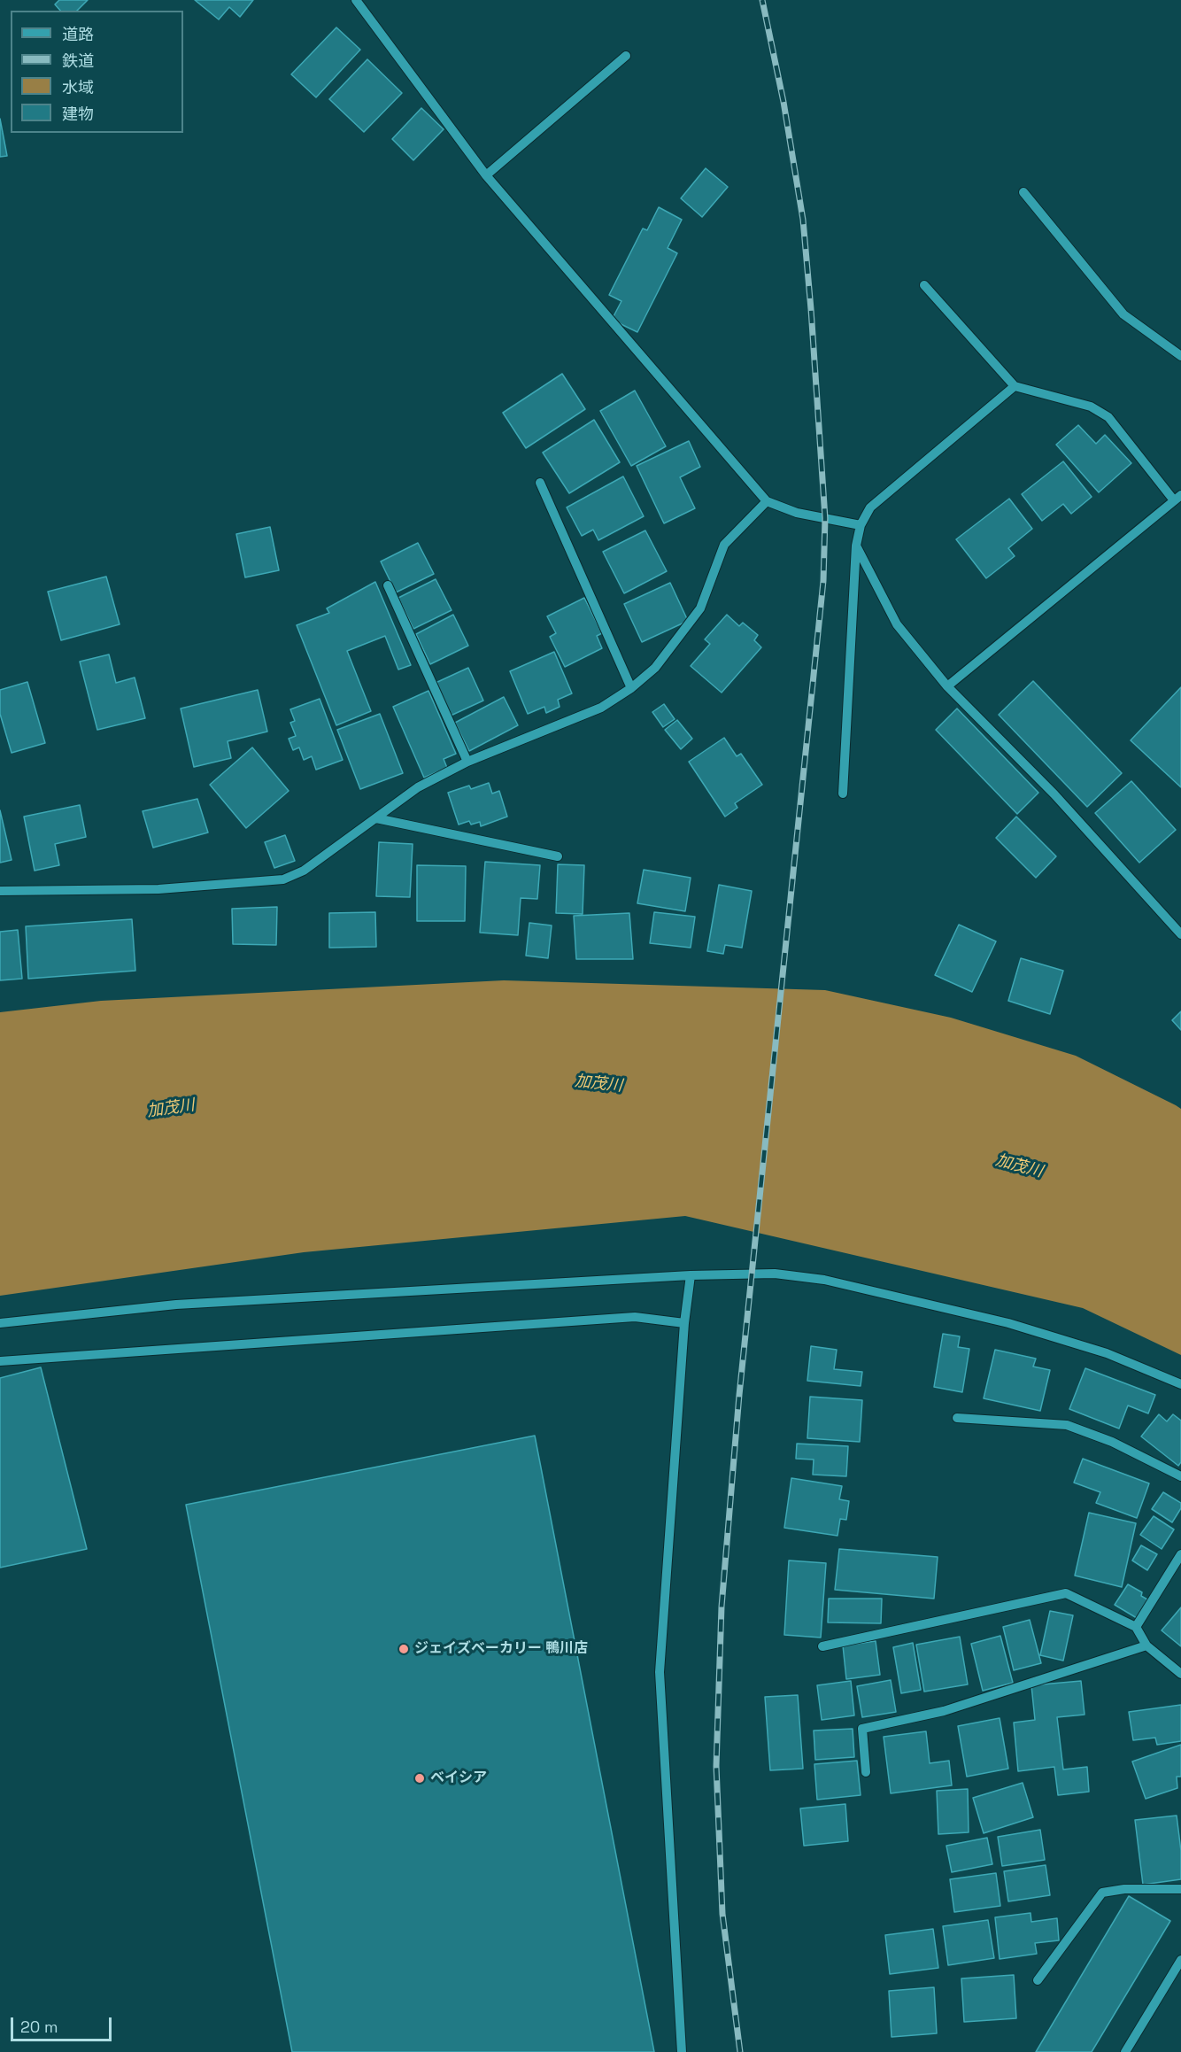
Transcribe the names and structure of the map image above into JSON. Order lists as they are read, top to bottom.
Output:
{
  "water": ["加茂川"],
  "places": ["ジェイズベーカリー 鴨川店", "ベイシア"],
  "legend": [
    "道路",
    "鉄道",
    "水域",
    "建物"
  ],
  "scale_bar": "20 m"
}
